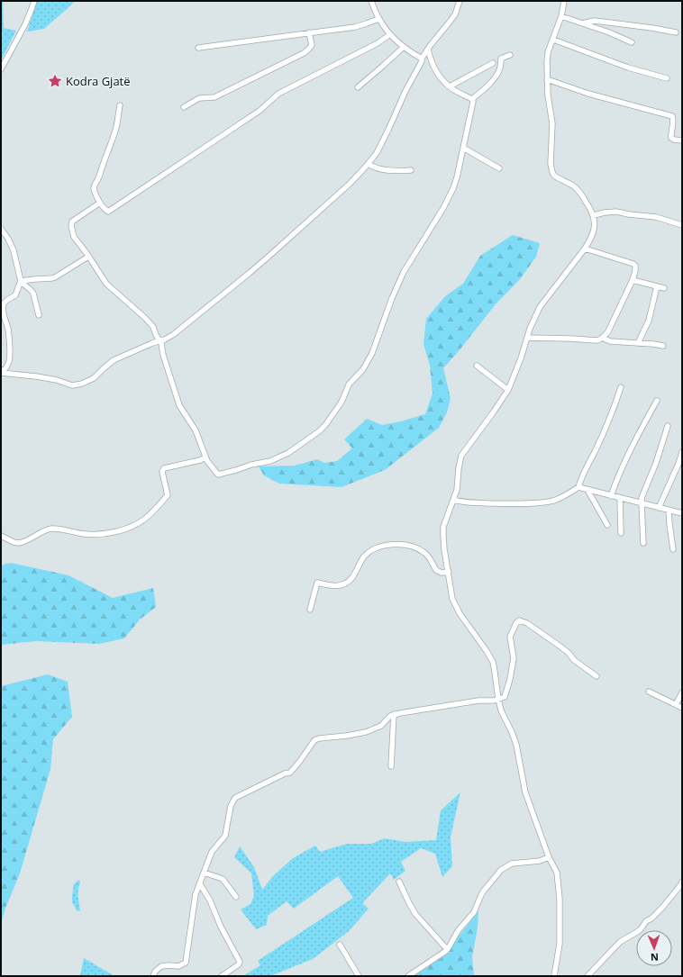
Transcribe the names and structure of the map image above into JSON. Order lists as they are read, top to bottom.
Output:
{
  "places": {
    "place": ["Kodra Gjatë"]
  },
  "north": "bottom"
}
